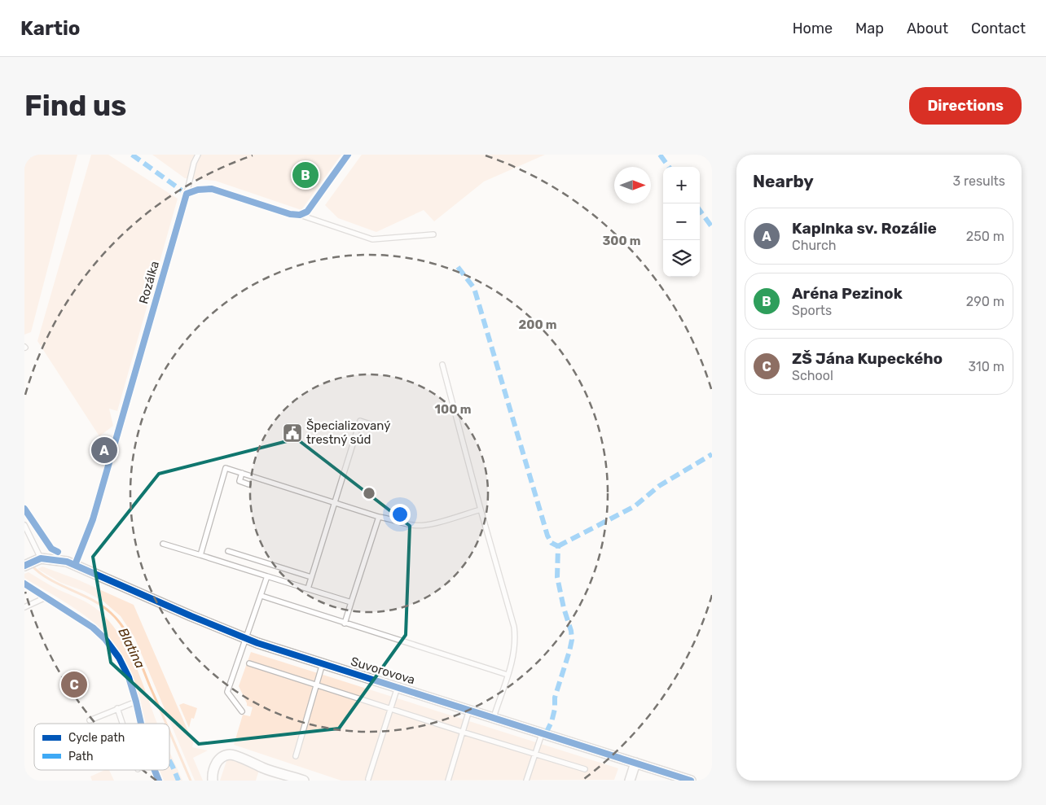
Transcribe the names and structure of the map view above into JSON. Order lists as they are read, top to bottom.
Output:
{
  "streets": {
    "street": ["Suvorovova"],
    "lane": ["Rozálka"]
  },
  "crossings": [
    ["Rozálka", "Suvorovova"]
  ],
  "water": ["Blatina"],
  "places": {
    "public building": ["Špecializovaný trestný súd"]
  },
  "legend": ["Cycle path", "Path"],
  "north": "right",
  "page": {
    "header": "Kartio",
    "nav": [
      "Home",
      "Map",
      "About",
      "Contact"
    ],
    "buttons": "Directions",
    "title": "Find us",
    "heading": ["Nearby", "3 results"],
    "pins": ["B", "A", "C"],
    "map_buttons": ["+", "−"],
    "list": [
      {
        "mark": "A",
        "name": "Kaplnka sv. Rozálie",
        "note": "Church",
        "value": "250 m"
      },
      {
        "mark": "B",
        "name": "Aréna Pezinok",
        "note": "Sports",
        "value": "290 m"
      },
      {
        "mark": "C",
        "name": "ZŠ Jána Kupeckého",
        "note": "School",
        "value": "310 m"
      }
    ]
  },
  "rings": ["300 m", "200 m", "100 m"]
}
